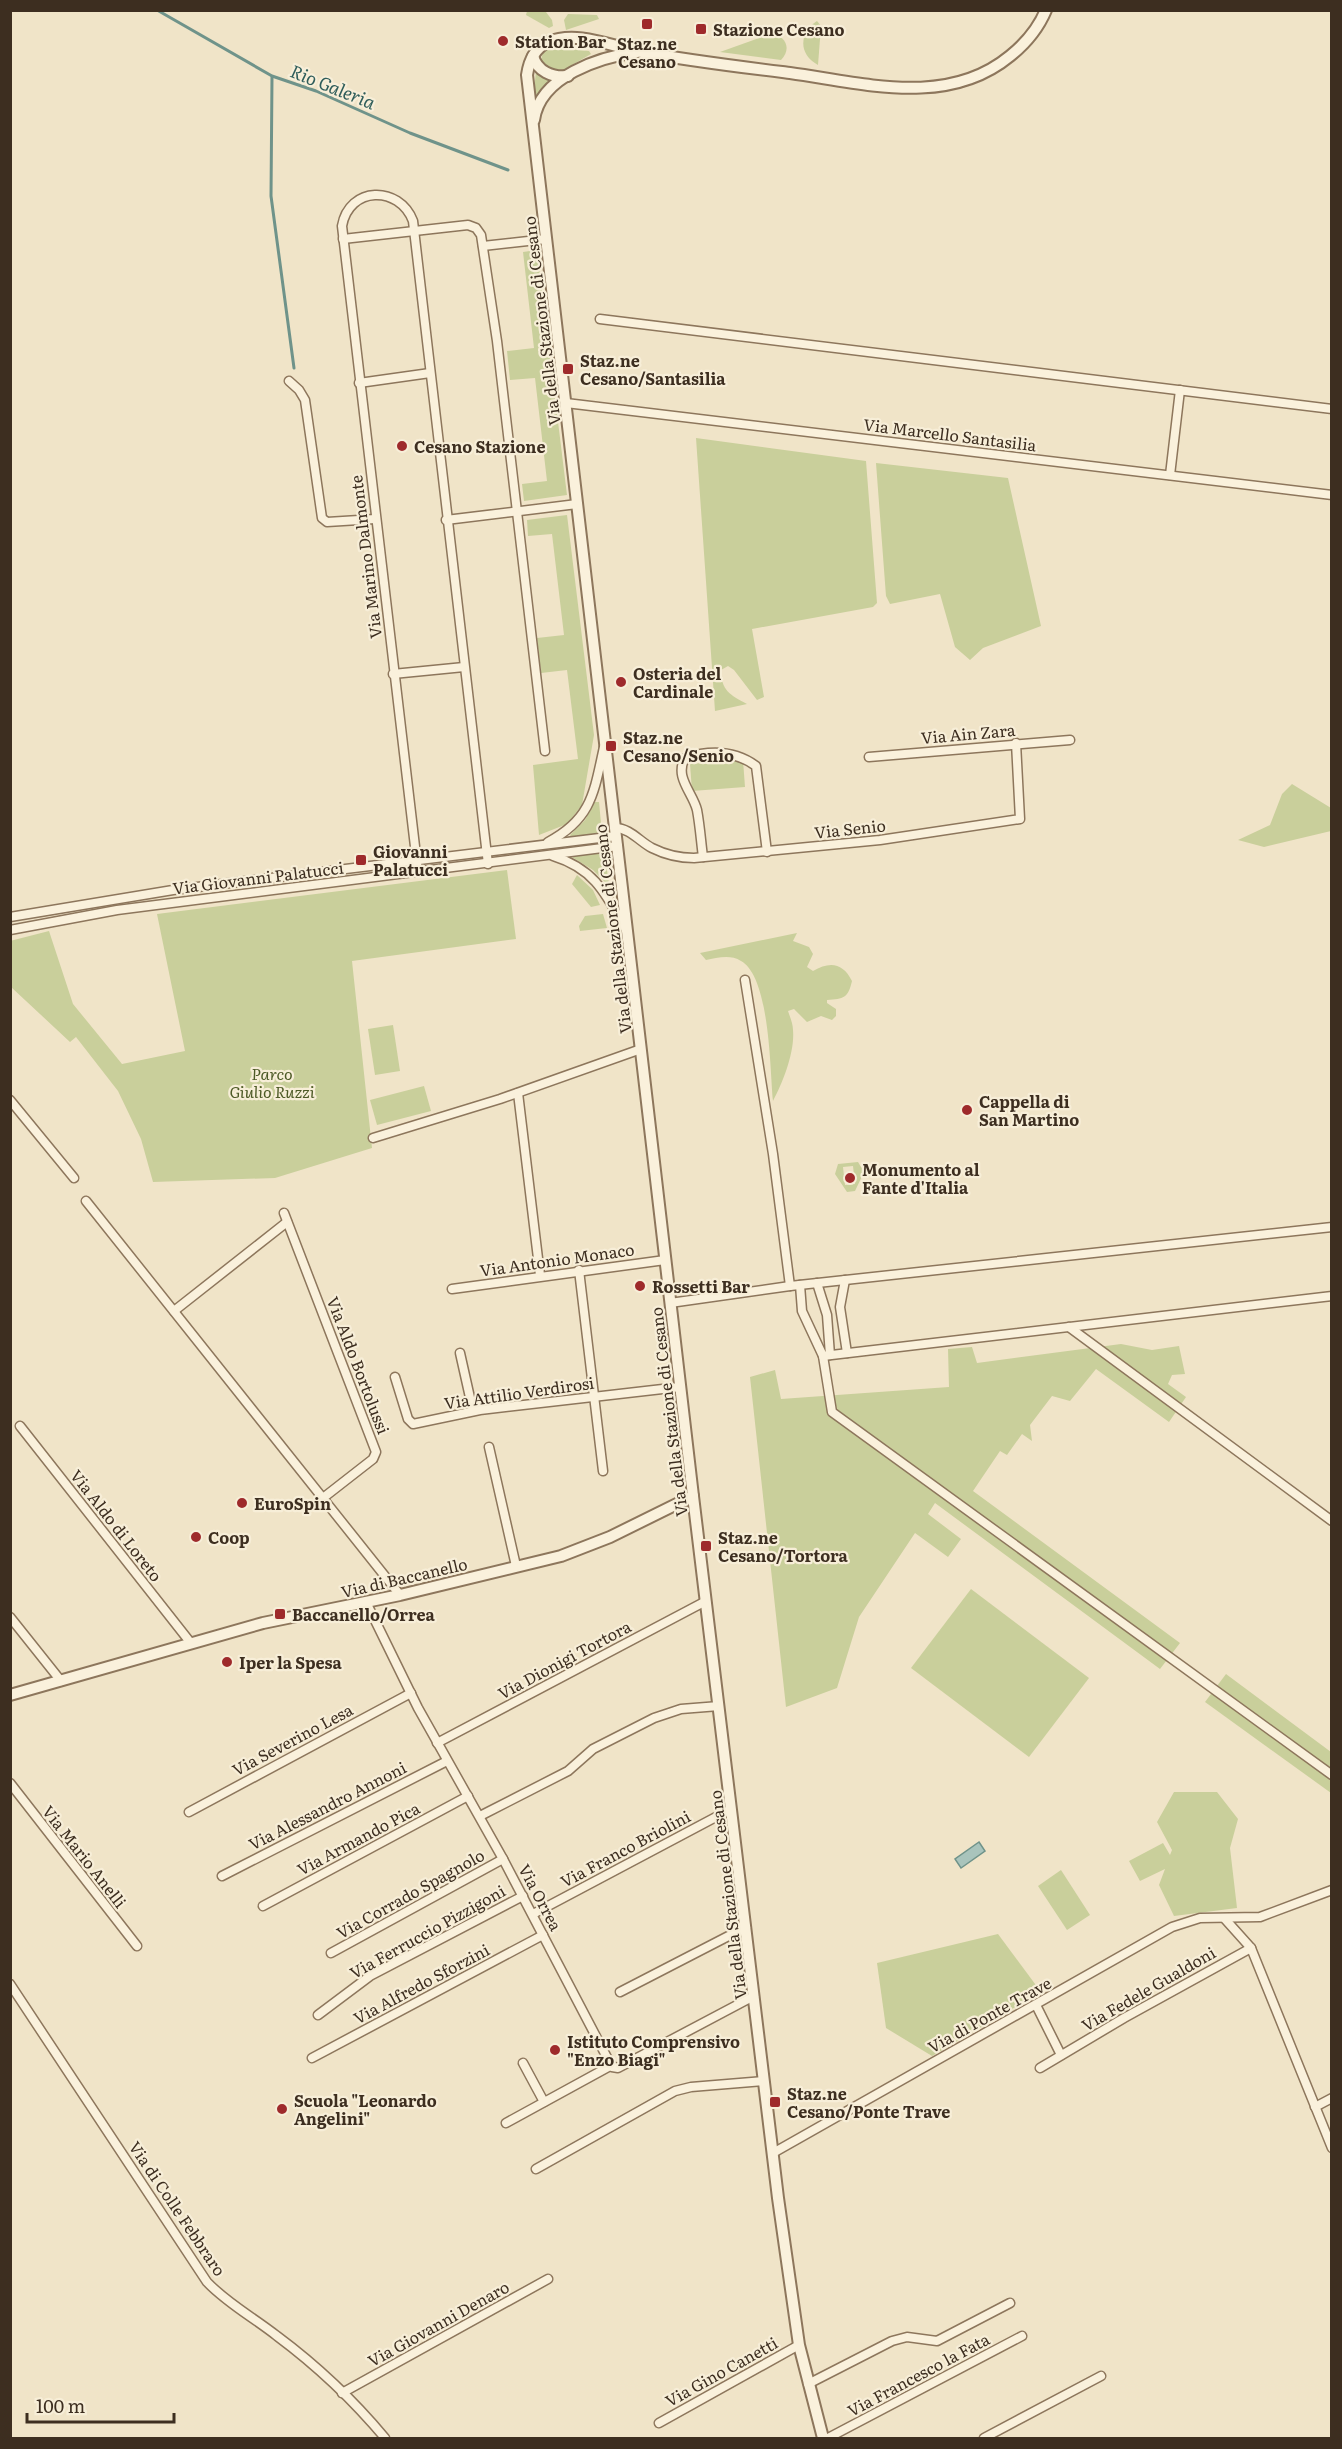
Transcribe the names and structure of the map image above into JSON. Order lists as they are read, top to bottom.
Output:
{
  "streets": {
    "street": [
      "Via della Stazione di Cesano",
      "Via Marcello Santasilia",
      "Via Marino Dalmonte",
      "Via Ain Zara",
      "Via Senio",
      "Via Giovanni Palatucci",
      "Via Antonio Monaco",
      "Via Aldo Bortolussi",
      "Via Attilio Verdirosi",
      "Via Aldo di Loreto",
      "Via di Baccanello",
      "Via Dionigi Tortora",
      "Via Severino Lesa",
      "Via Alessandro Annoni",
      "Via Armando Pica",
      "Via Franco Briolini",
      "Via Mario Anelli",
      "Via Corrado Spagnolo",
      "Via Orrea",
      "Via Ferruccio Pizzigoni",
      "Via Alfredo Sforzini",
      "Via Fedele Gualdoni",
      "Via di Ponte Trave",
      "Via di Colle Febbraro",
      "Via Giovanni Denaro",
      "Via Gino Canetti",
      "Via Francesco la Fata"
    ]
  },
  "crossings": [
    ["Via della Stazione di Cesano", "Via Marcello Santasilia"],
    ["Via della Stazione di Cesano", "Via Senio"],
    ["Via della Stazione di Cesano", "Via Giovanni Palatucci"],
    ["Via della Stazione di Cesano", "Via Antonio Monaco"],
    ["Via della Stazione di Cesano", "Via Attilio Verdirosi"],
    ["Via della Stazione di Cesano", "Via di Baccanello"],
    ["Via della Stazione di Cesano", "Via Dionigi Tortora"],
    ["Via della Stazione di Cesano", "Via Franco Briolini"],
    ["Via della Stazione di Cesano", "Via di Ponte Trave"],
    ["Via della Stazione di Cesano", "Via Gino Canetti"],
    ["Via Marino Dalmonte", "Via Giovanni Palatucci"],
    ["Via Ain Zara", "Via Senio"],
    ["Via Senio", "Via Giovanni Palatucci"],
    ["Via Aldo di Loreto", "Via di Baccanello"],
    ["Via di Baccanello", "Via Orrea"],
    ["Via Dionigi Tortora", "Via Orrea"],
    ["Via Severino Lesa", "Via Orrea"],
    ["Via Alessandro Annoni", "Via Orrea"],
    ["Via Armando Pica", "Via Orrea"],
    ["Via Franco Briolini", "Via Orrea"],
    ["Via Corrado Spagnolo", "Via Orrea"],
    ["Via Orrea", "Via Ferruccio Pizzigoni"],
    ["Via Orrea", "Via Alfredo Sforzini"],
    ["Via di Colle Febbraro", "Via Giovanni Denaro"]
  ],
  "water": ["Rio Galeria"],
  "parks": ["Parco Giulio Ruzzi"],
  "places": {
    "transit": [
      "Staz.ne Cesano",
      "Stazione Cesano",
      "Staz.ne Cesano/Santasilia",
      "Staz.ne Cesano/Senio",
      "Giovanni Palatucci",
      "Staz.ne Cesano/Tortora",
      "Baccanello/Orrea",
      "Staz.ne Cesano/Ponte Trave"
    ],
    "other": [
      "Station Bar",
      "Cesano Stazione",
      "Osteria del Cardinale",
      "Cappella di San Martino",
      "Monumento al Fante d'Italia",
      "Rossetti Bar",
      "EuroSpin",
      "Coop",
      "Iper la Spesa",
      "Istituto Comprensivo \"Enzo Biagi\"",
      "Scuola \"Leonardo Angelini\""
    ]
  },
  "scale_bar": "100 m"
}
